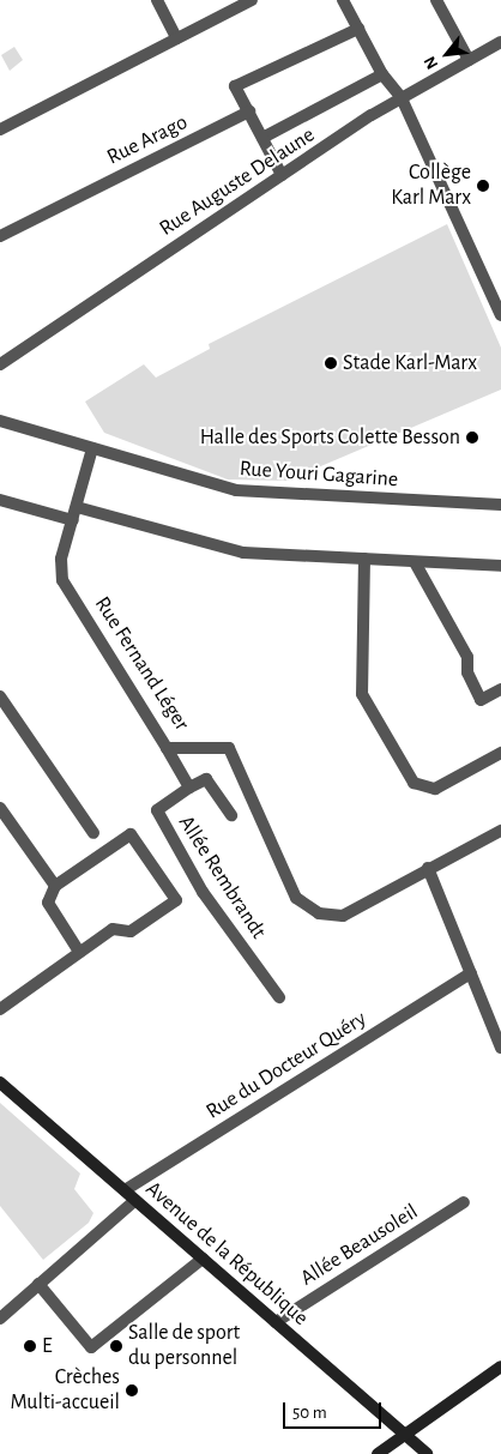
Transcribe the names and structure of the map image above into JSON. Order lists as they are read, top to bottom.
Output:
{
  "streets": {
    "main road": ["Avenue de la République"],
    "street": [
      "Rue Arago",
      "Rue Auguste Delaune",
      "Rue Youri Gagarine",
      "Rue Fernand Léger",
      "Allée Rembrandt",
      "Rue du Docteur Quéry",
      "Allée Beausoleil"
    ]
  },
  "crossings": [
    ["Rue Youri Gagarine", "Rue Fernand Léger"],
    ["Rue Fernand Léger", "Allée Rembrandt"],
    ["Rue du Docteur Quéry", "Avenue de la République"],
    ["Allée Beausoleil", "Avenue de la République"]
  ],
  "places": [
    "Collège Karl Marx",
    "Stade Karl-Marx",
    "Halle des Sports Colette Besson",
    "E",
    "Salle de sport du personnel",
    "Crèches Multi-accueil"
  ],
  "scale_bar": "50 m",
  "north": "bottom left"
}
